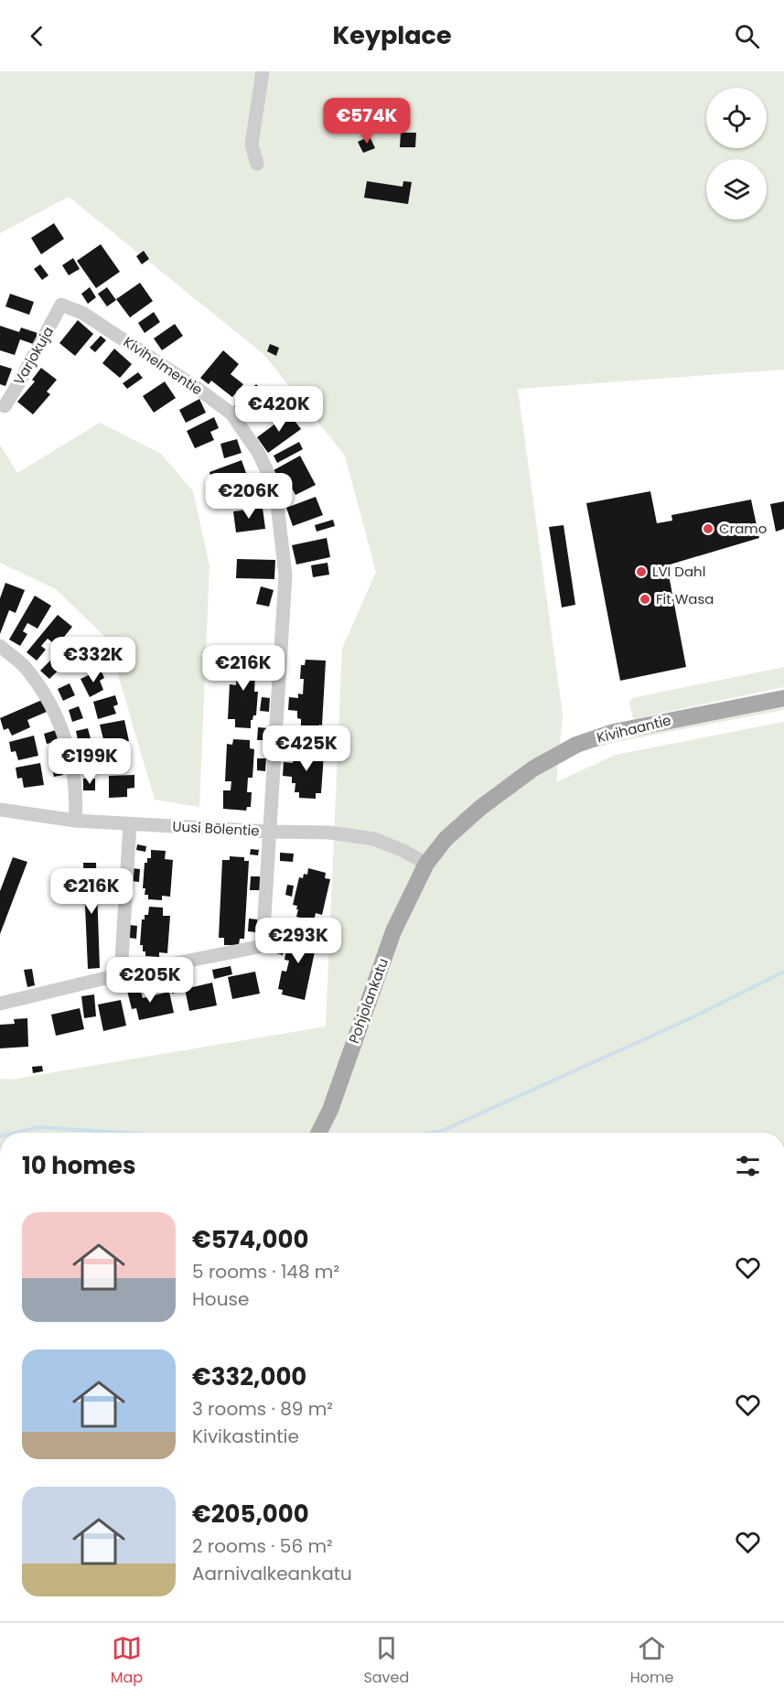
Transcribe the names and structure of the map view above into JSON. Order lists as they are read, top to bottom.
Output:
{
  "streets": {
    "main road": ["Kivihaantie", "Pohjolankatu"],
    "street": ["Varjokuja", "Kivihelmentie", "Uusi Bölentie"]
  },
  "crossings": [
    ["Varjokuja", "Kivihelmentie"],
    ["Kivihelmentie", "Uusi Bölentie"],
    ["Kivihaantie", "Uusi Bölentie"],
    ["Kivihaantie", "Pohjolankatu"],
    ["Uusi Bölentie", "Pohjolankatu"]
  ],
  "places": ["Cramo", "LVI Dahl", "Fit Wasa"],
  "page": {
    "header": "Keyplace",
    "price": [
      "€574K",
      "€420K",
      "€206K",
      "€332K",
      "€216K",
      "€425K",
      "€199K",
      "€216K",
      "€293K",
      "€205K"
    ],
    "heading": "10 homes",
    "list": [
      {
        "name": "€574,000",
        "note": "5 rooms · 148 m² · House"
      },
      {
        "name": "€332,000",
        "note": "3 rooms · 89 m² · Kivikastintie"
      },
      {
        "name": "€205,000",
        "note": "2 rooms · 56 m² · Aarnivalkeankatu"
      }
    ],
    "tabs": ["Map", "Saved", "Home"]
  }
}
